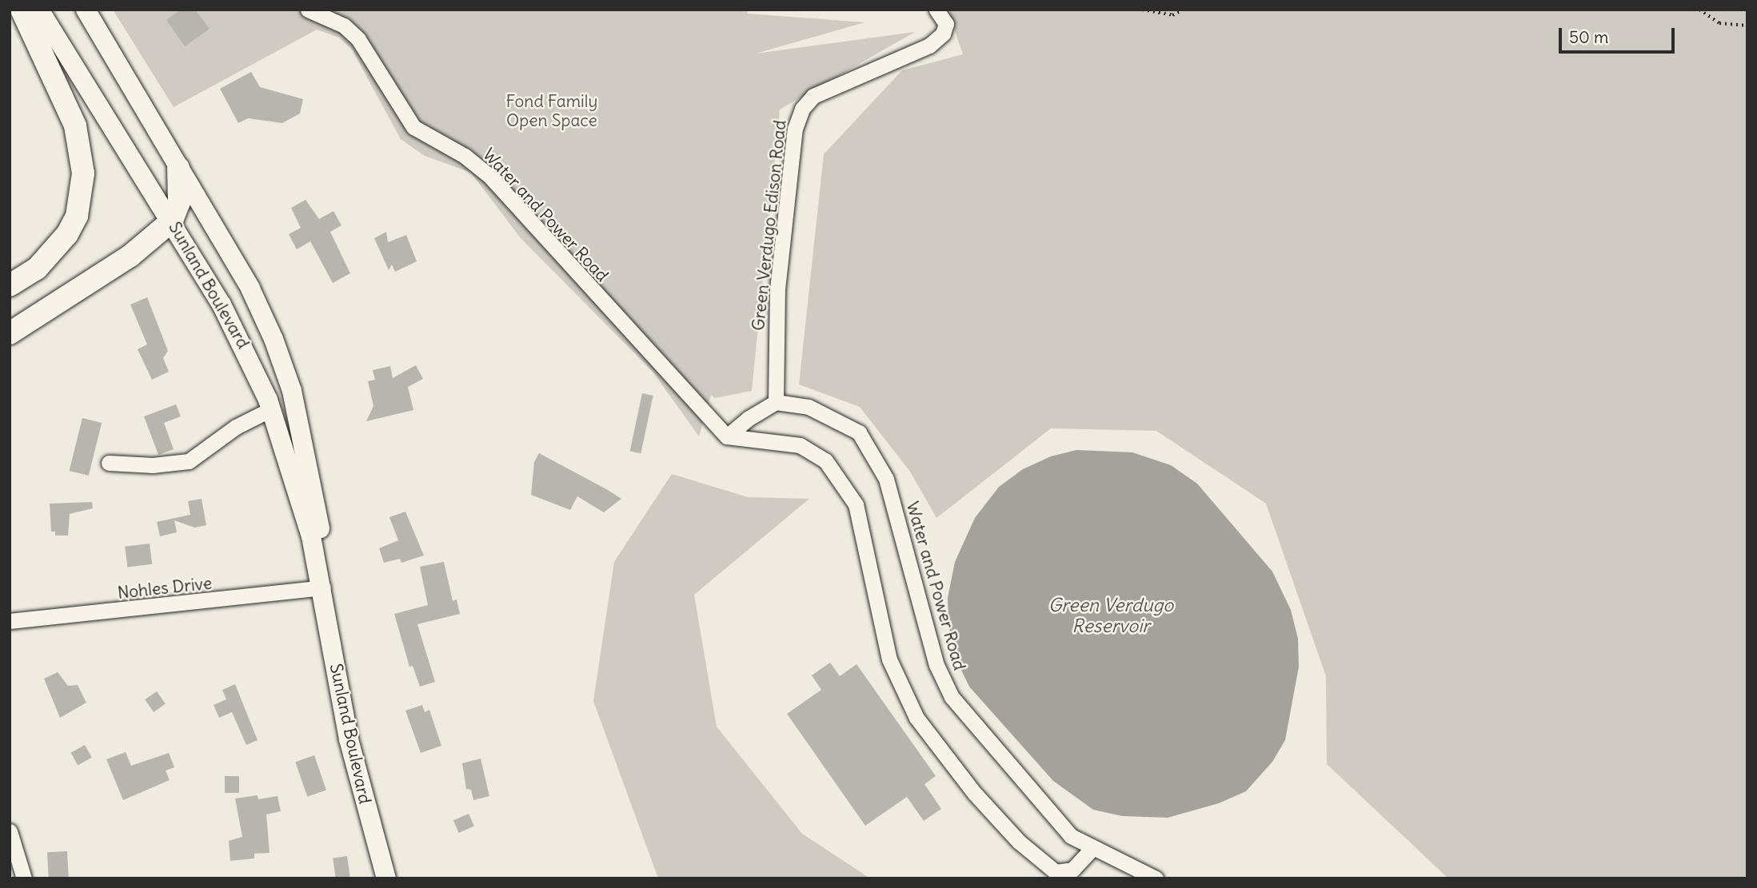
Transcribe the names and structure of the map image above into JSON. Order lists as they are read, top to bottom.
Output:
{
  "streets": {
    "main road": ["Sunland Boulevard"],
    "street": ["Water and Power Road", "Green Verdugo Edison Road", "Nohles Drive"]
  },
  "crossings": [
    ["Water and Power Road", "Green Verdugo Edison Road"],
    ["Sunland Boulevard", "Nohles Drive"]
  ],
  "water": ["Green Verdugo Reservoir"],
  "parks": ["Fond Family Open Space"],
  "scale_bar": "50 m"
}
